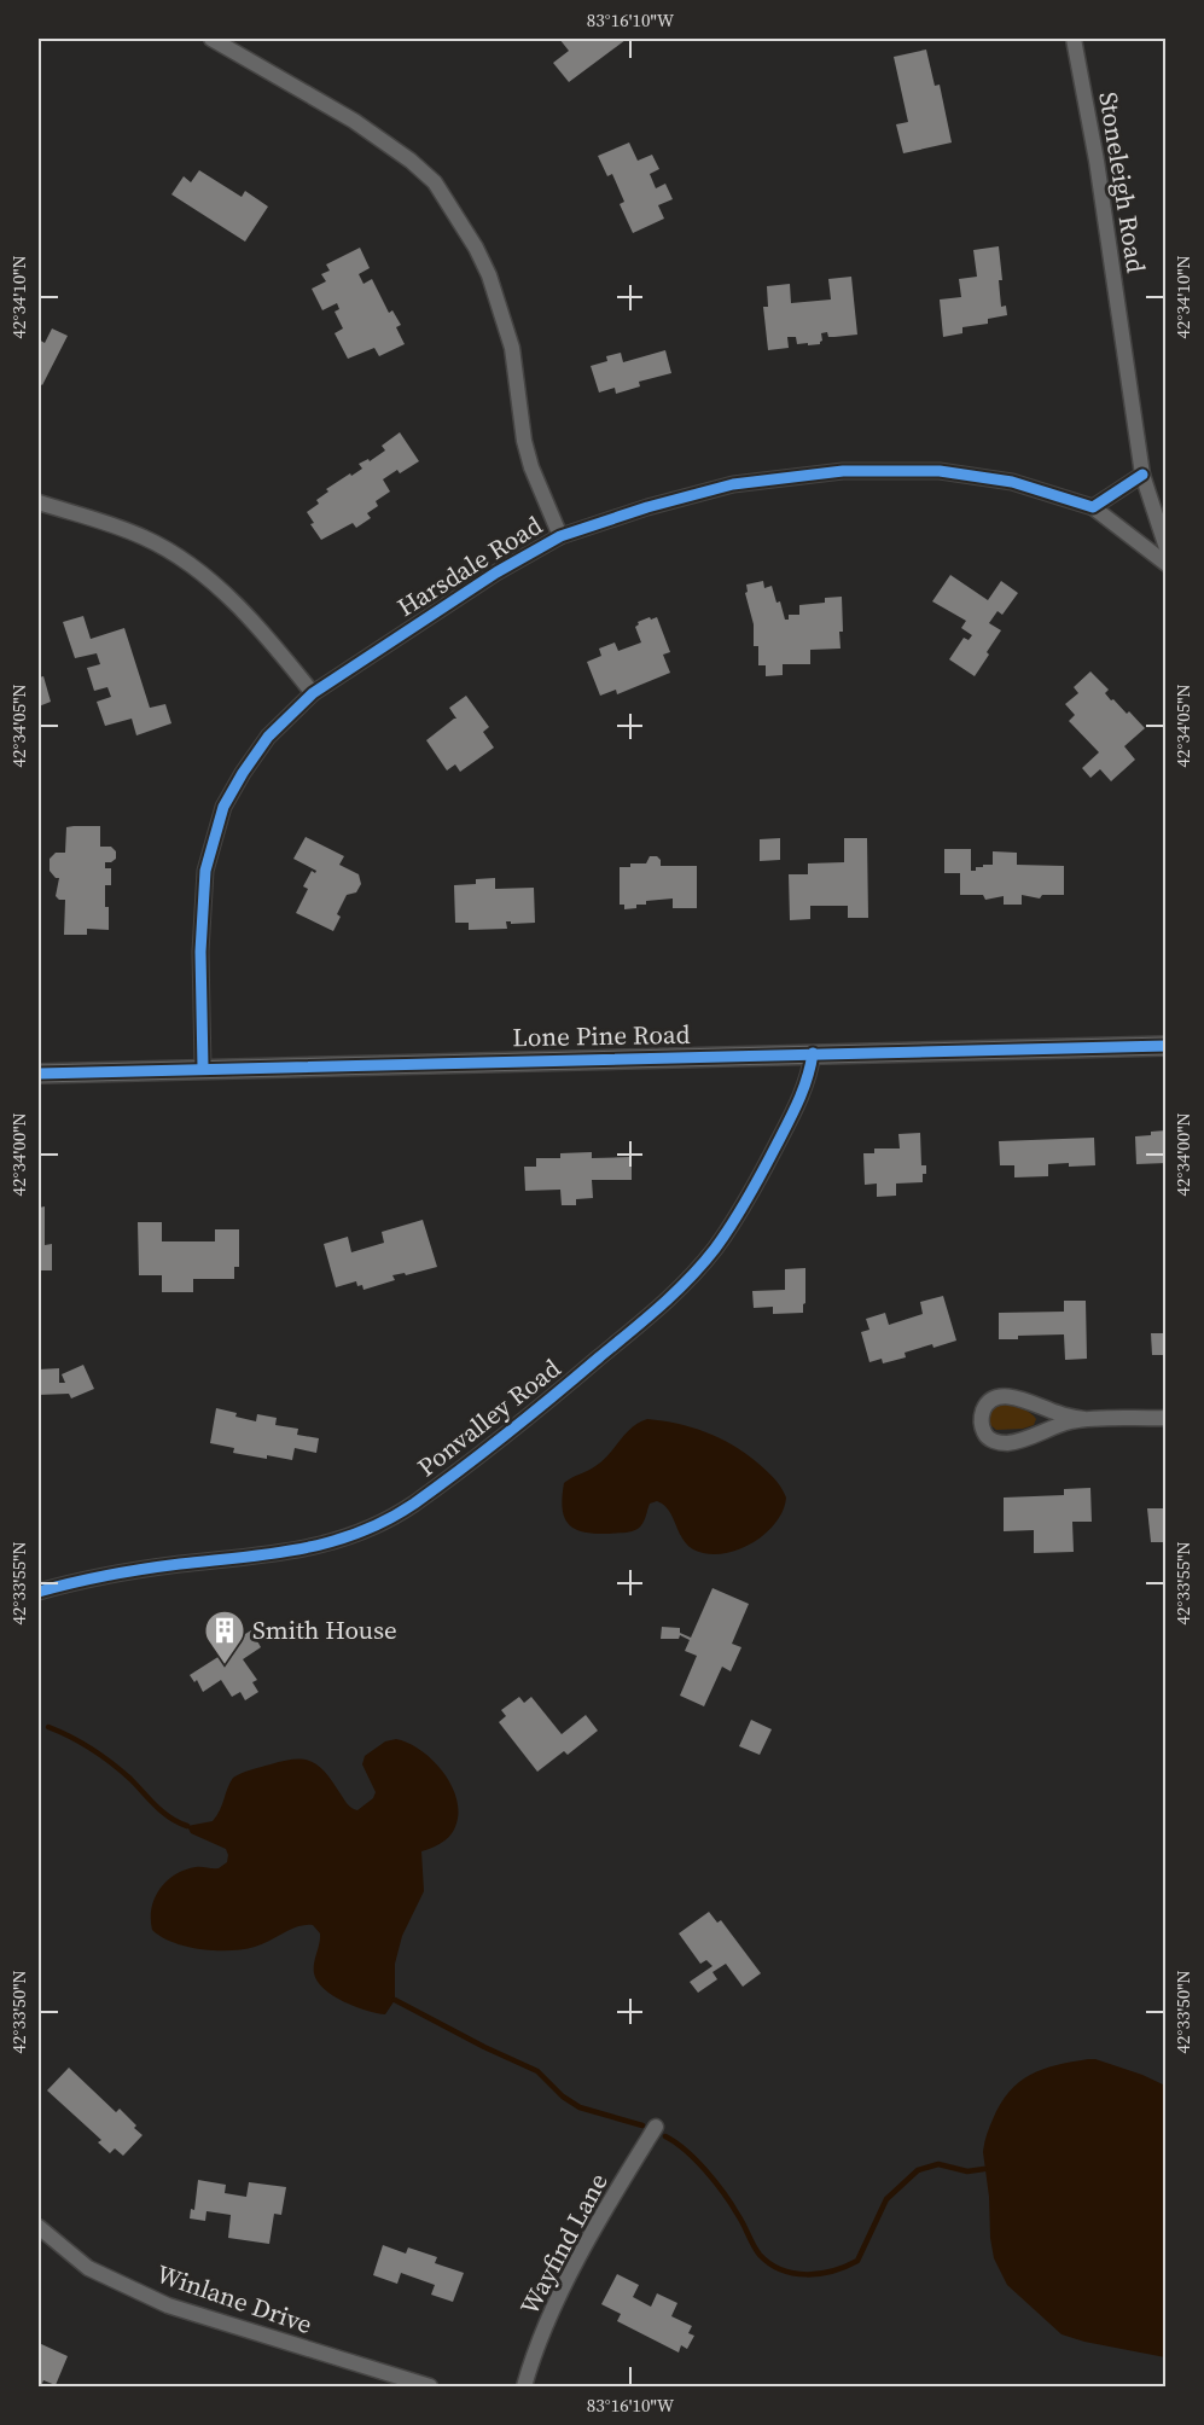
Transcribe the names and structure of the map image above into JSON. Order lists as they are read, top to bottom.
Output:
{
  "streets": {
    "street": [
      "Stoneleigh Road",
      "Harsdale Road",
      "Lone Pine Road",
      "Ponvalley Road",
      "Wayfind Lane",
      "Winlane Drive"
    ]
  },
  "crossings": [
    ["Harsdale Road", "Lone Pine Road"],
    ["Lone Pine Road", "Ponvalley Road"]
  ],
  "places": {
    "building": ["Smith House"]
  },
  "coordinates": [
    "83°16'10\"W",
    "42°34'10\"N",
    "42°34'05\"N",
    "42°34'00\"N",
    "42°33'55\"N",
    "42°33'50\"N"
  ]
}
